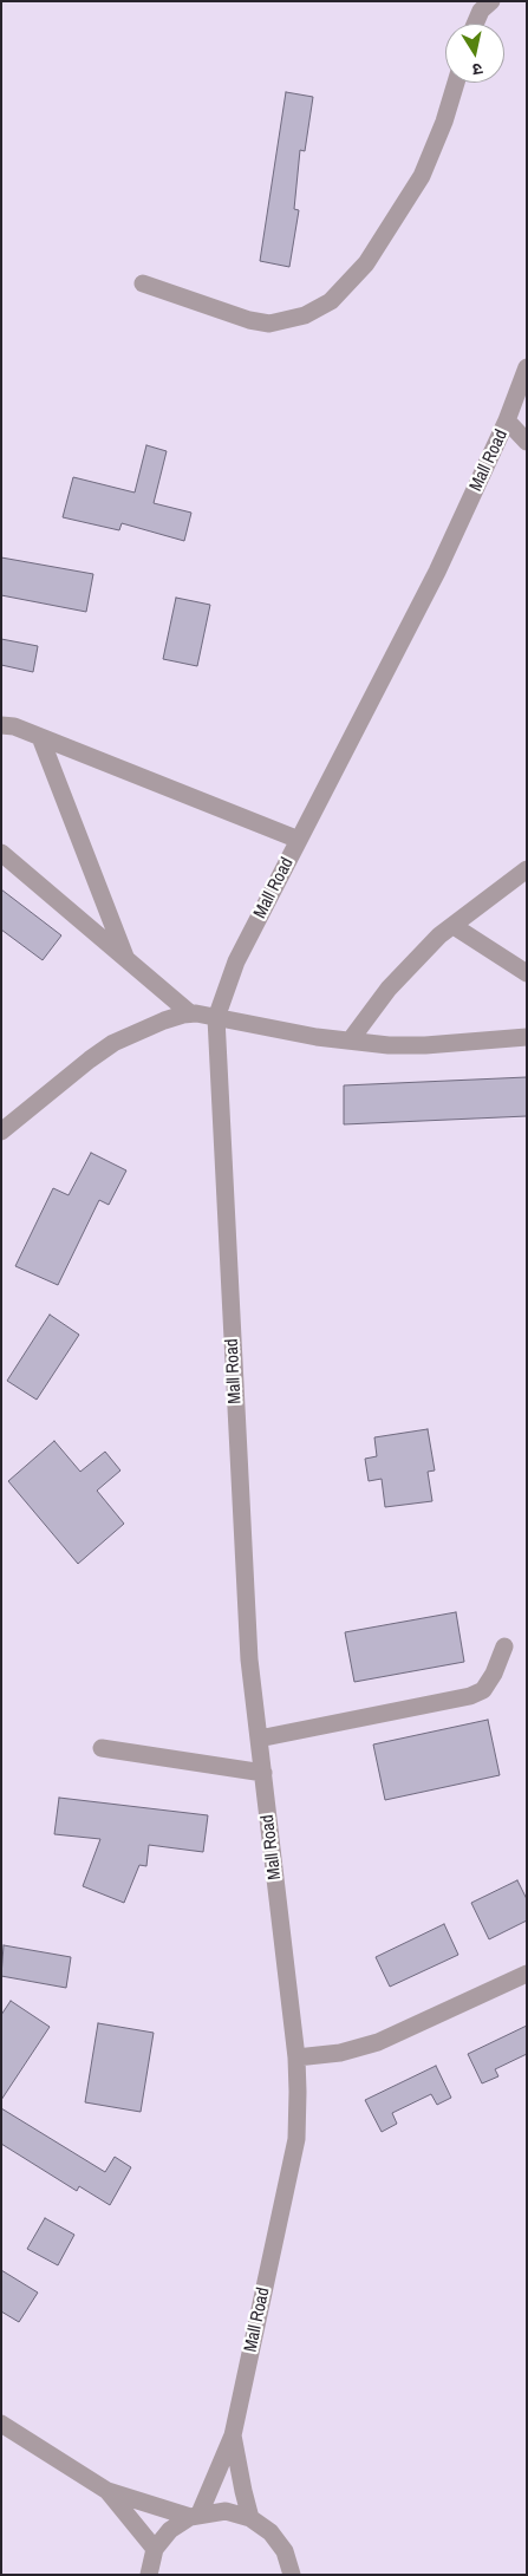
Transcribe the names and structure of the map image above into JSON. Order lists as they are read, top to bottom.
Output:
{
  "streets": {
    "street": ["Mall Road"]
  },
  "north": "bottom"
}
